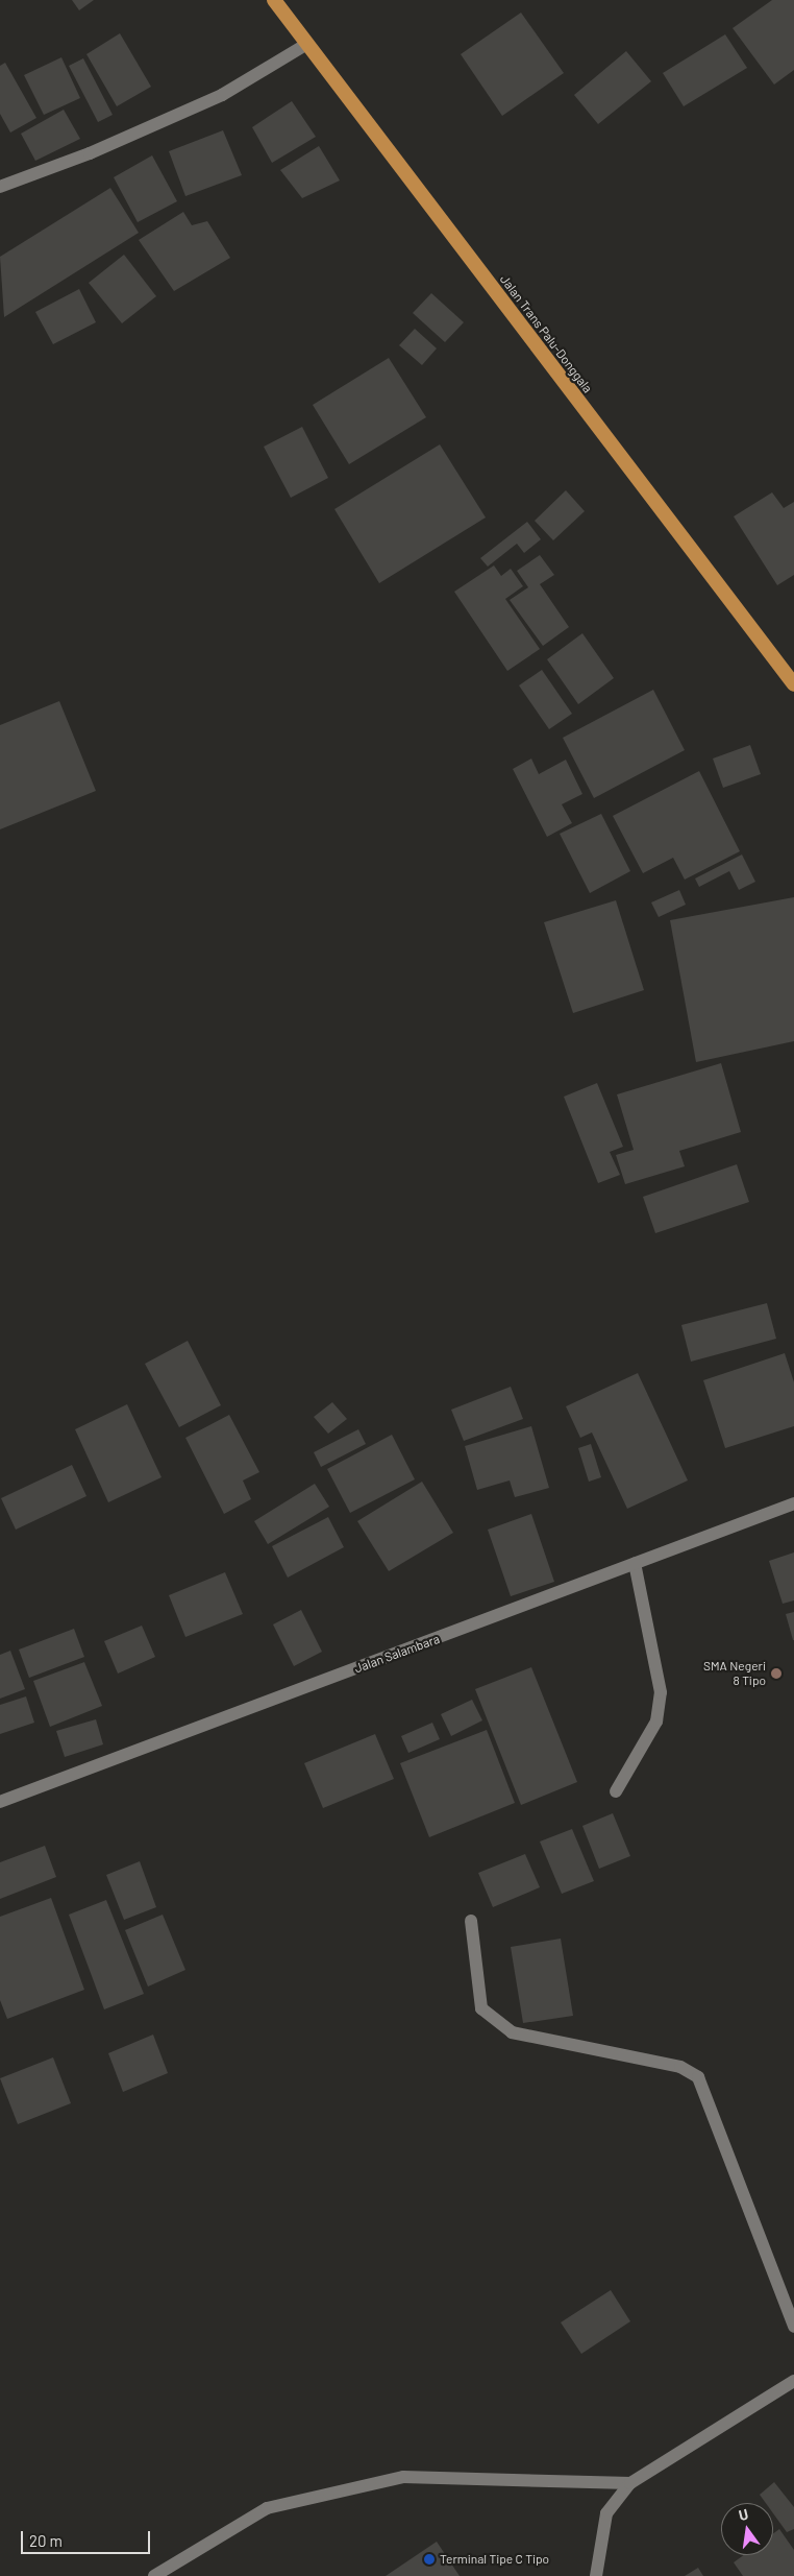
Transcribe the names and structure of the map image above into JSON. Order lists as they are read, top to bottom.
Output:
{
  "streets": {
    "highway": ["Jalan Trans Palu-Donggala"],
    "street": ["Jalan Salambara"]
  },
  "places": ["SMA Negeri 8 Tipo", "Terminal Tipe C Tipo"],
  "scale_bar": "20 m",
  "north": "top"
}
